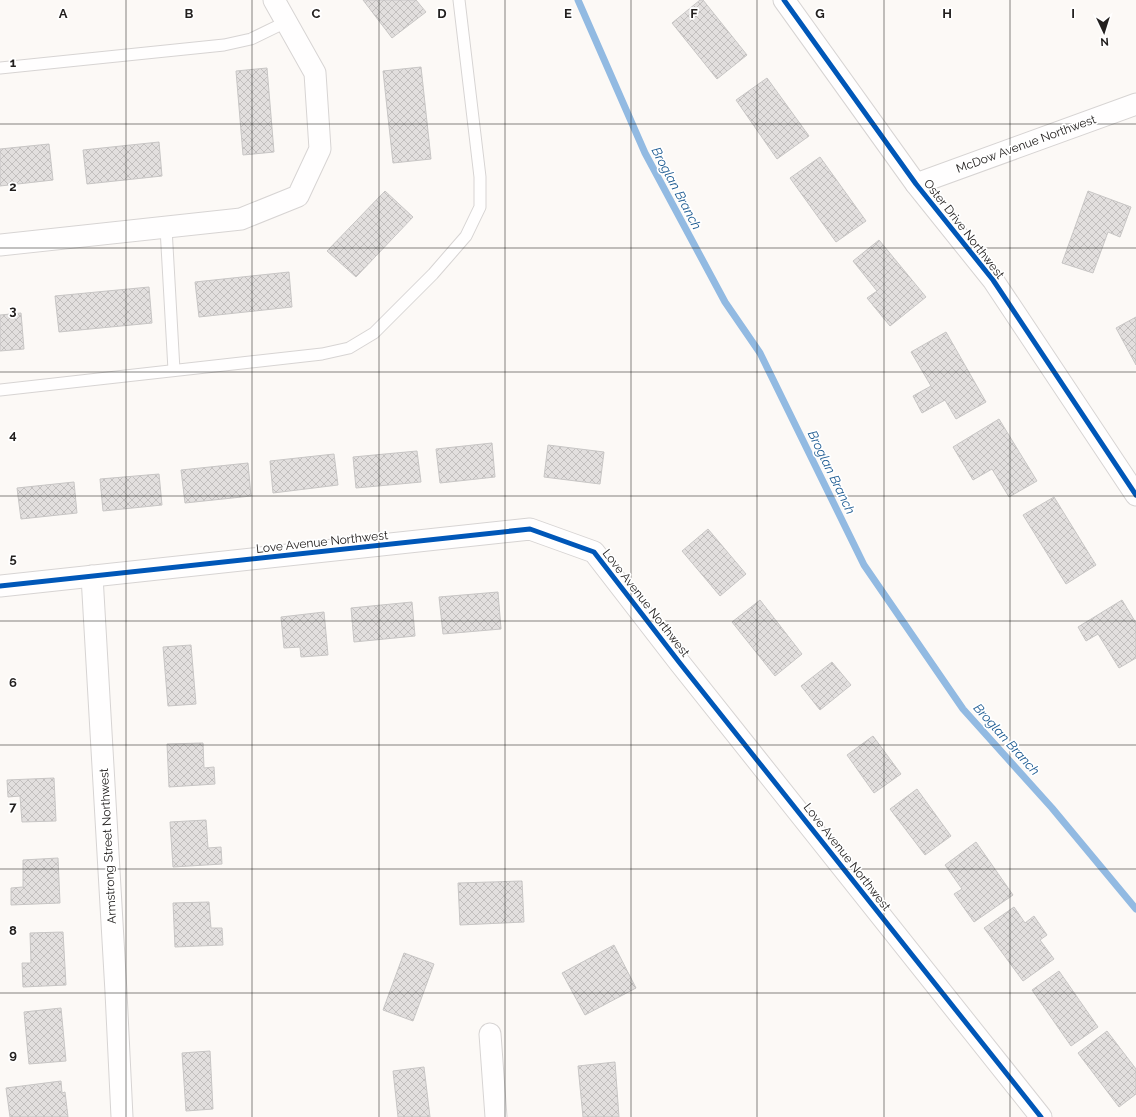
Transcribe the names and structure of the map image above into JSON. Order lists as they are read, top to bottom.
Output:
{
  "streets": {
    "street": [
      "McDow Avenue Northwest",
      "Oster Drive Northwest",
      "Love Avenue Northwest",
      "Armstrong Street Northwest"
    ]
  },
  "crossings": [
    ["McDow Avenue Northwest", "Oster Drive Northwest"],
    ["Love Avenue Northwest", "Armstrong Street Northwest"]
  ],
  "water": ["Broglan Branch"],
  "north": "bottom",
  "grid": {
    "columns": [
      "A",
      "B",
      "C",
      "D",
      "E",
      "F",
      "G",
      "H",
      "I"
    ],
    "rows": [
      "1",
      "2",
      "3",
      "4",
      "5",
      "6",
      "7",
      "8",
      "9"
    ]
  }
}
